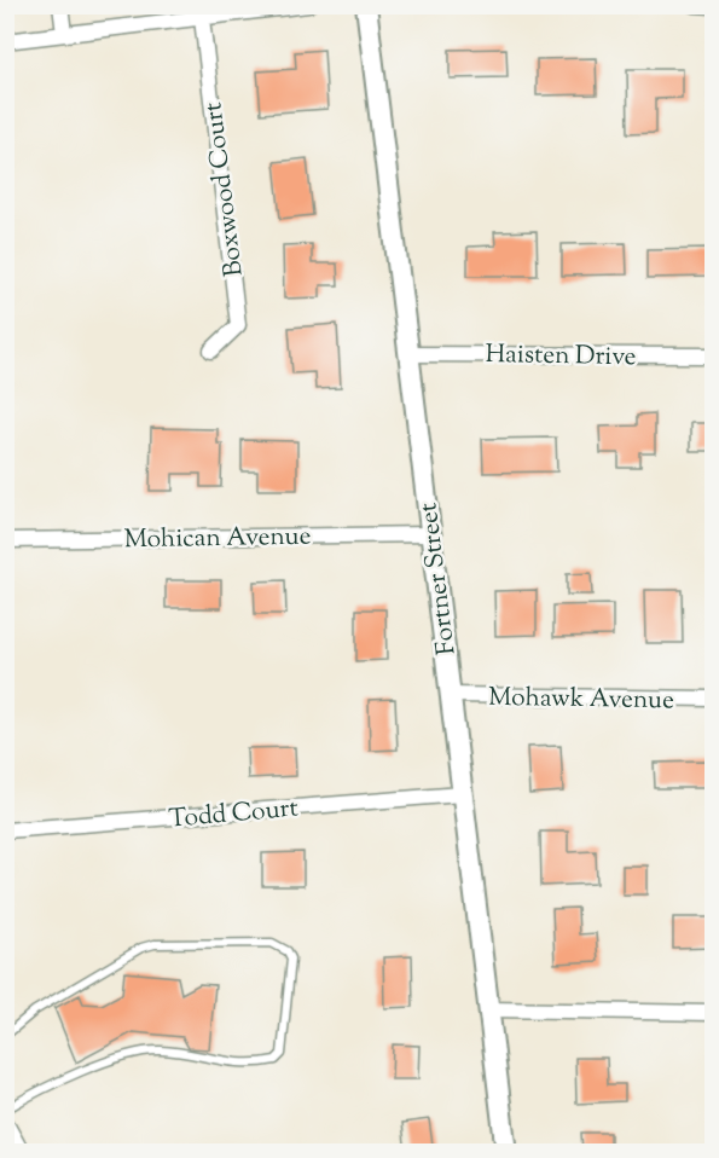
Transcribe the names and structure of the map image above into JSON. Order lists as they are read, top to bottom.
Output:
{
  "streets": {
    "street": [
      "Boxwood Court",
      "Haisten Drive",
      "Mohican Avenue",
      "Fortner Street",
      "Mohawk Avenue",
      "Todd Court"
    ]
  },
  "crossings": [
    ["Haisten Drive", "Fortner Street"],
    ["Mohican Avenue", "Fortner Street"],
    ["Fortner Street", "Mohawk Avenue"],
    ["Fortner Street", "Todd Court"]
  ]
}
